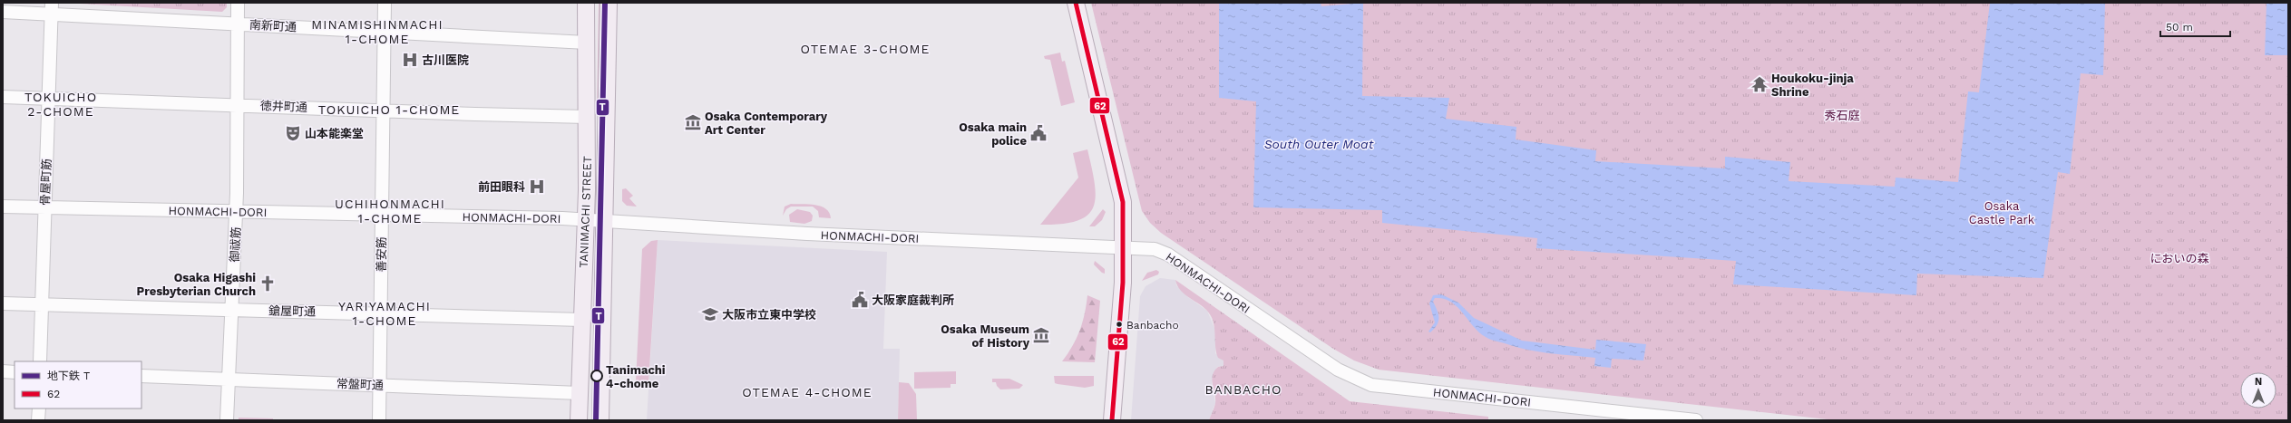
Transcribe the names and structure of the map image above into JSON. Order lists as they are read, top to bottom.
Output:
{
  "streets": {
    "main road": ["TANIMACHI STREET"],
    "street": [
      "南新町通",
      "徳井町通",
      "骨屋町筋",
      "HONMACHI-DORI",
      "御祓筋",
      "善安筋",
      "鎗屋町通",
      "常盤町通"
    ]
  },
  "crossings": [
    ["南新町通", "骨屋町筋"],
    ["南新町通", "TANIMACHI STREET"],
    ["南新町通", "御祓筋"],
    ["南新町通", "善安筋"],
    ["徳井町通", "骨屋町筋"],
    ["徳井町通", "TANIMACHI STREET"],
    ["徳井町通", "御祓筋"],
    ["徳井町通", "善安筋"],
    ["骨屋町筋", "HONMACHI-DORI"],
    ["骨屋町筋", "鎗屋町通"],
    ["HONMACHI-DORI", "TANIMACHI STREET"],
    ["HONMACHI-DORI", "御祓筋"],
    ["HONMACHI-DORI", "善安筋"],
    ["TANIMACHI STREET", "鎗屋町通"],
    ["TANIMACHI STREET", "常盤町通"],
    ["御祓筋", "鎗屋町通"],
    ["御祓筋", "常盤町通"],
    ["善安筋", "鎗屋町通"],
    ["善安筋", "常盤町通"]
  ],
  "districts": [
    "MINAMISHINMACHI 1-CHOME",
    "OTEMAE 3-CHOME",
    "TOKUICHO 2-CHOME",
    "TOKUICHO 1-CHOME",
    "UCHIHONMACHI 1-CHOME",
    "YARIYAMACHI 1-CHOME",
    "BANBACHO",
    "OTEMAE 4-CHOME"
  ],
  "water": ["South Outer Moat"],
  "parks": ["秀石庭", "Osaka Castle Park", "においの森"],
  "places": {
    "hospital": ["古川医院", "前田眼科"],
    "temple": ["Houkoku-jinja Shrine"],
    "museum": ["Osaka Contemporary Art Center", "Osaka Museum of History"],
    "theatre": ["山本能楽堂"],
    "public building": ["Osaka main police", "大阪家庭裁判所"],
    "church": ["Osaka Higashi Presbyterian Church"],
    "school or university": ["大阪市立東中学校"],
    "other": ["Banbacho", "Tanimachi 4-chome"]
  },
  "lines": ["metro line T", "transit line 62"],
  "legend": ["地下鉄 T", "62"],
  "scale_bar": "50 m",
  "north": "top"
}
